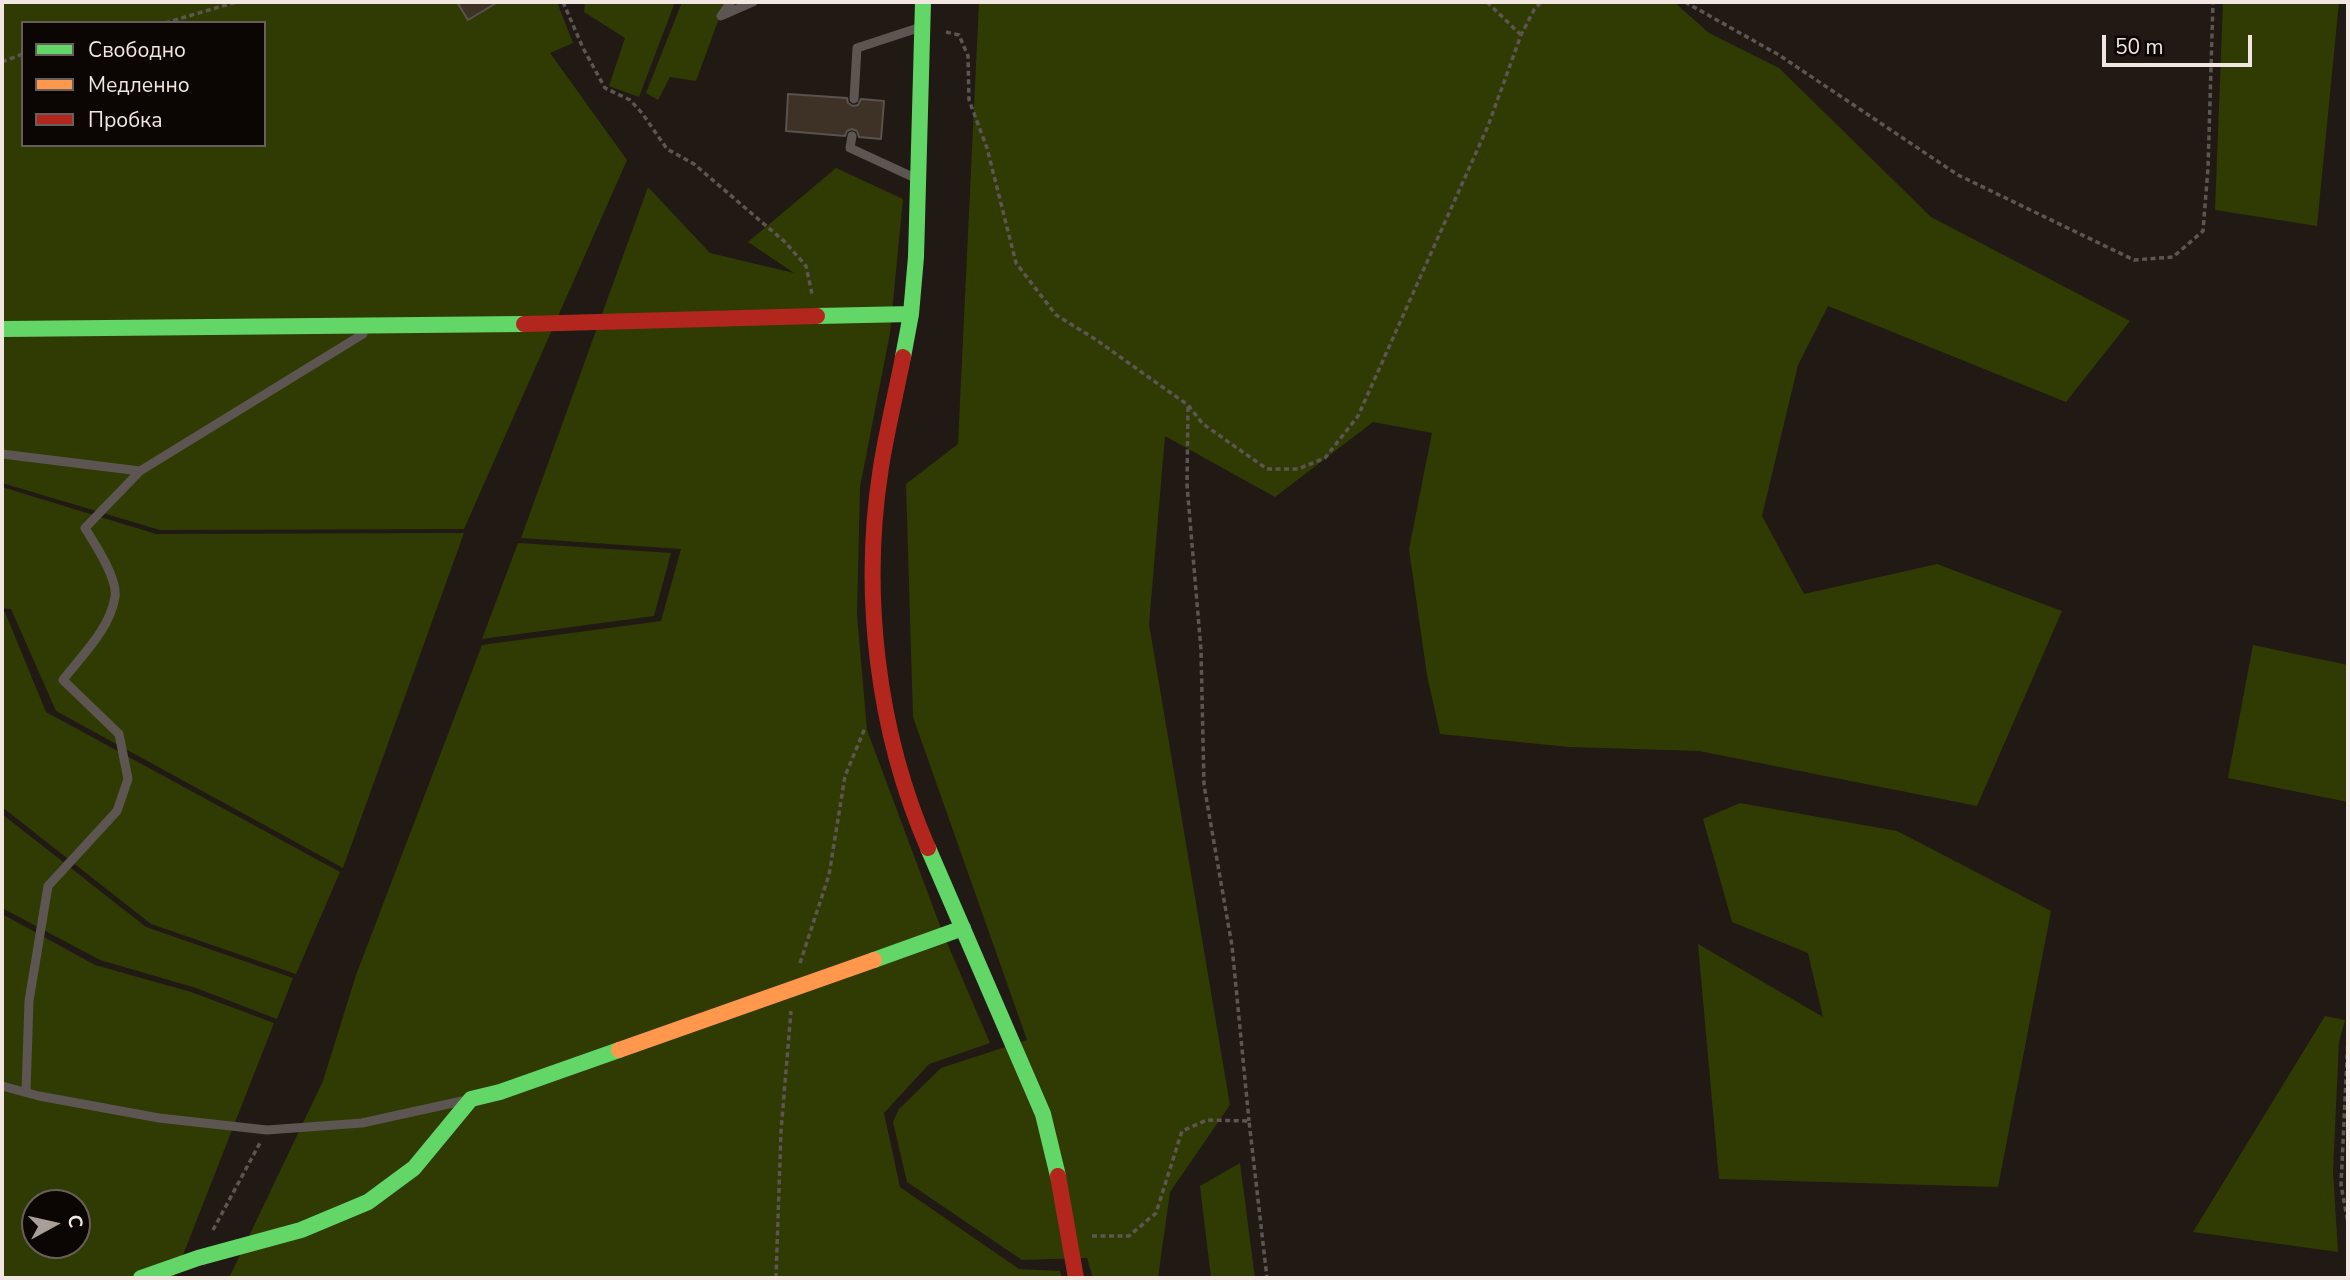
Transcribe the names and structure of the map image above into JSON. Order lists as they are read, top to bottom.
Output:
{
  "legend": ["Свободно", "Медленно", "Пробка"],
  "scale_bar": "50 m",
  "north": "right"
}
